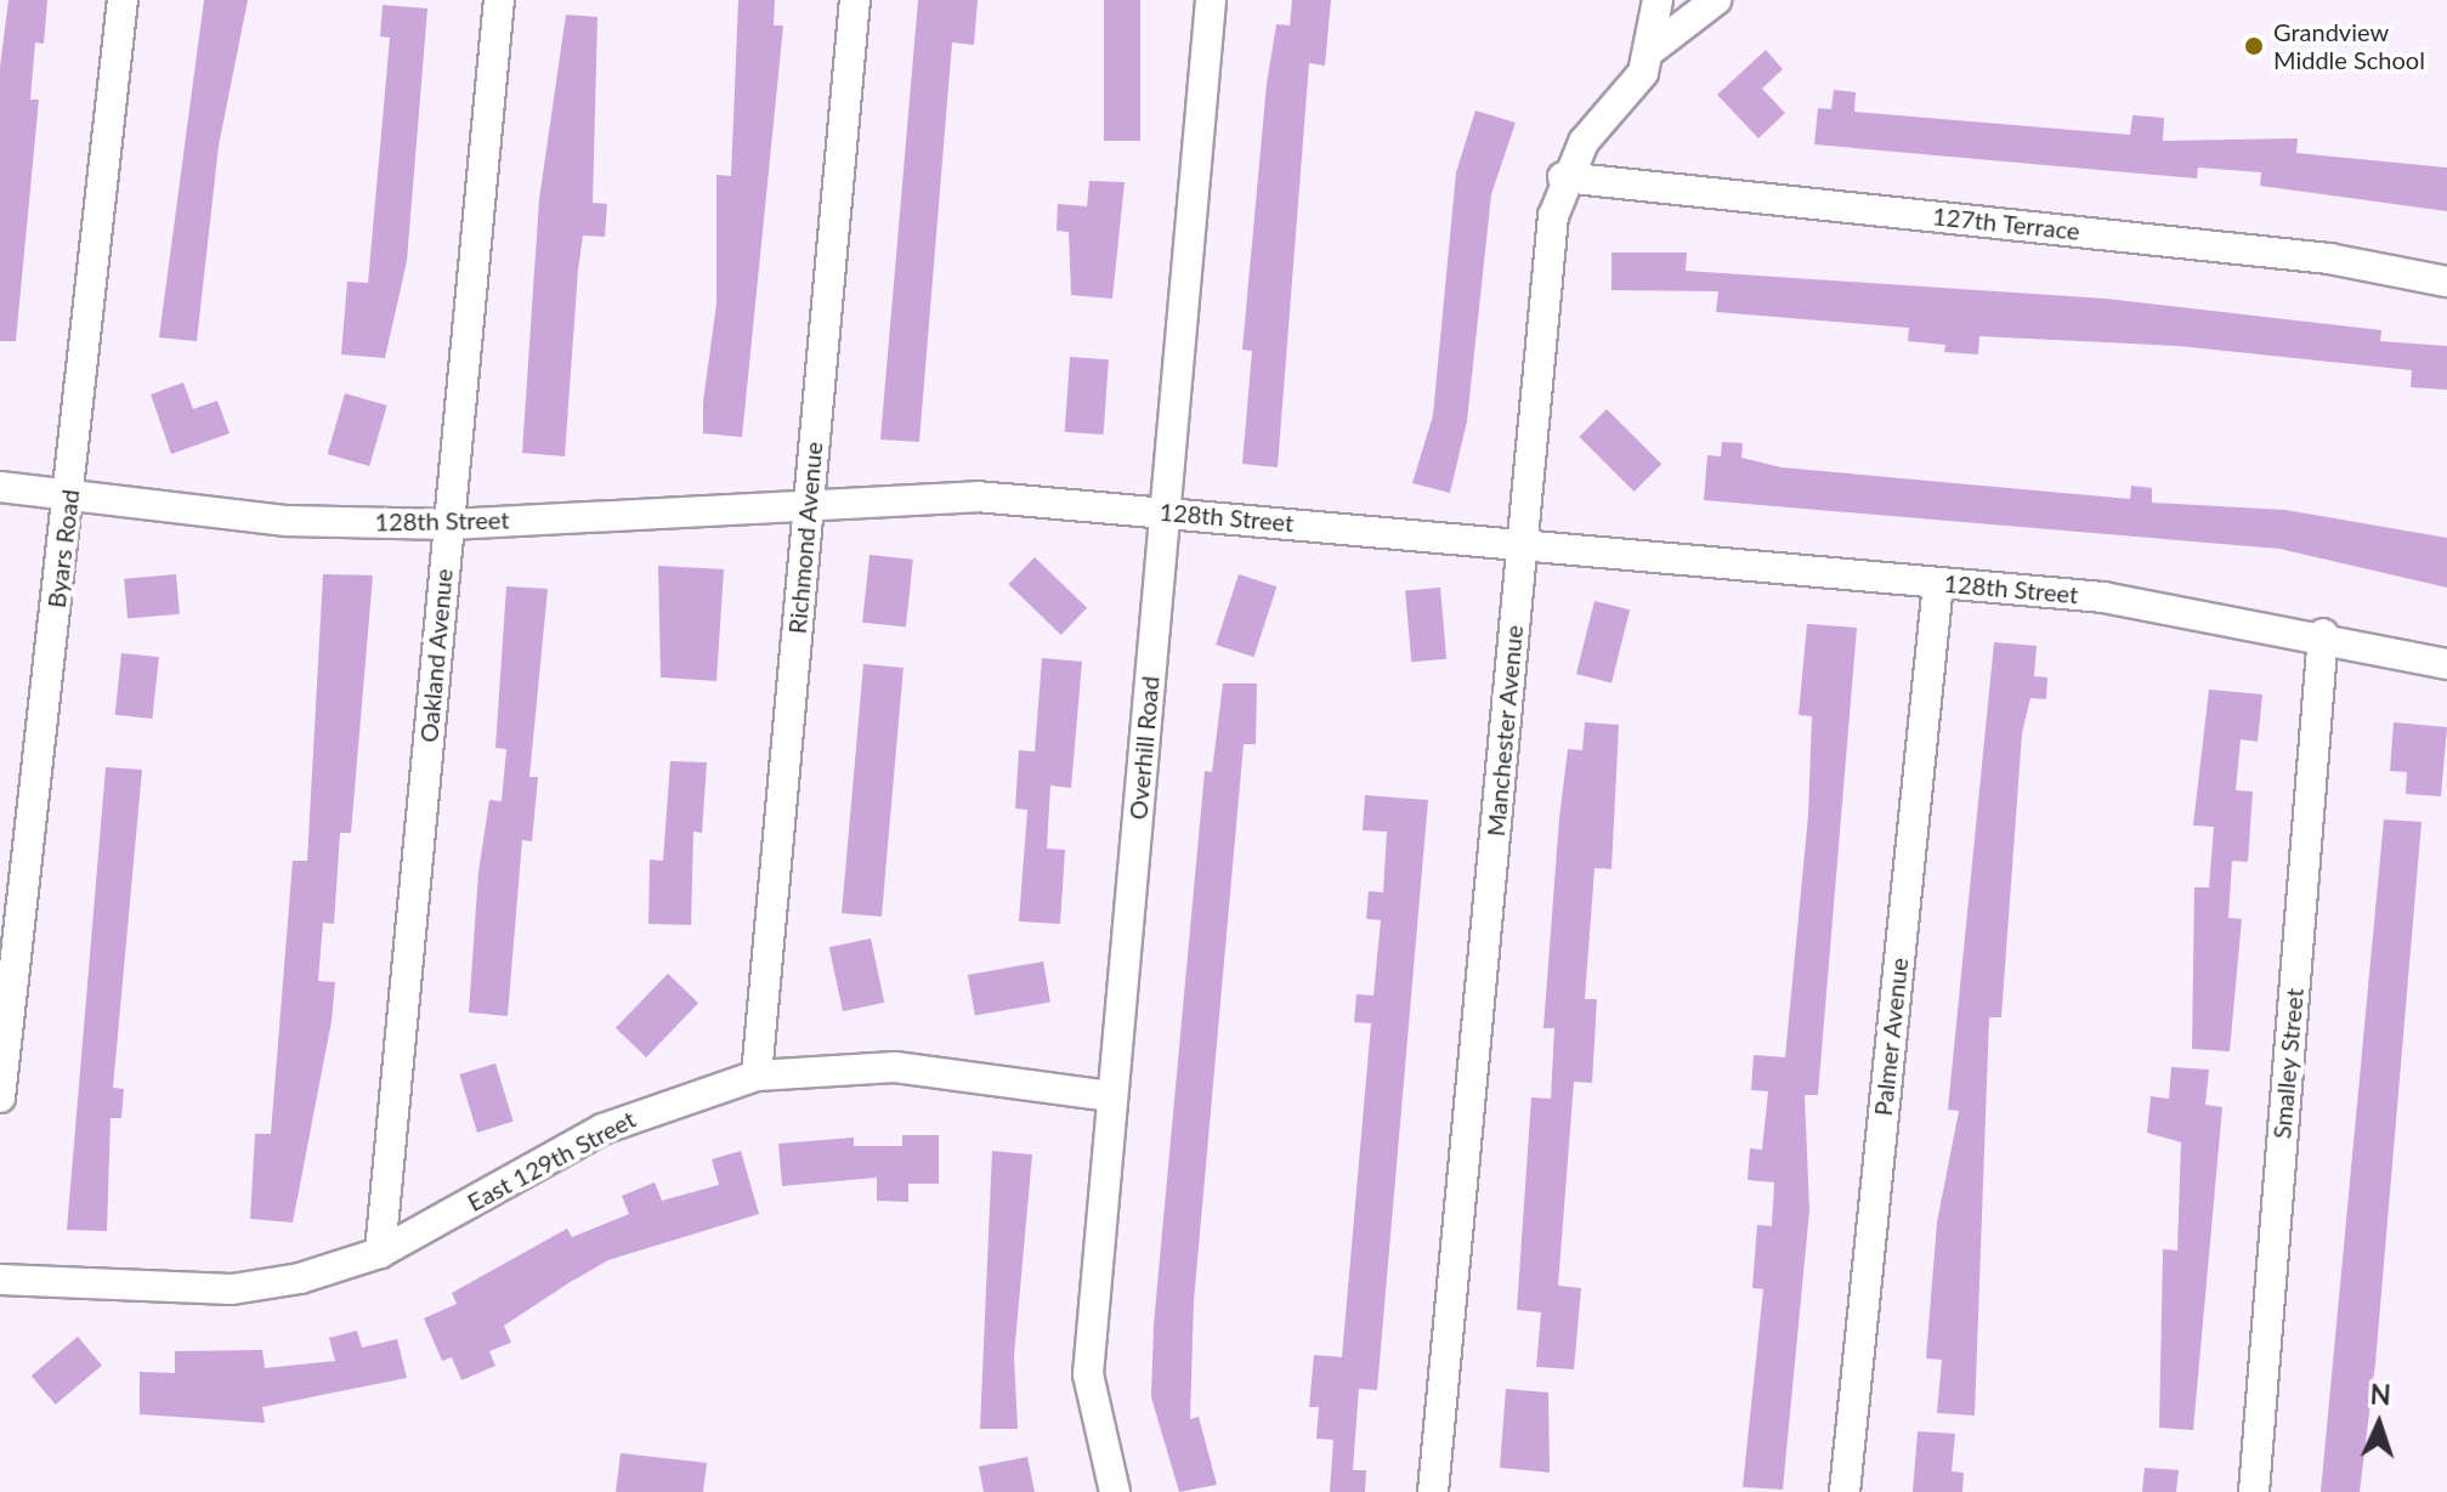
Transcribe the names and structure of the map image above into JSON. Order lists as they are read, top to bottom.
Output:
{
  "streets": {
    "street": [
      "127th Terrace",
      "128th Street",
      "Richmond Avenue",
      "Byars Road",
      "Oakland Avenue",
      "Manchester Avenue",
      "Overhill Road",
      "Palmer Avenue",
      "Smalley Street",
      "East 129th Street"
    ]
  },
  "crossings": [
    ["127th Terrace", "Manchester Avenue"],
    ["128th Street", "Richmond Avenue"],
    ["128th Street", "Byars Road"],
    ["128th Street", "Oakland Avenue"],
    ["128th Street", "Manchester Avenue"],
    ["128th Street", "Overhill Road"],
    ["128th Street", "Palmer Avenue"],
    ["128th Street", "Smalley Street"],
    ["Richmond Avenue", "East 129th Street"],
    ["Oakland Avenue", "East 129th Street"],
    ["Overhill Road", "East 129th Street"]
  ],
  "places": ["Grandview Middle School"],
  "north": "top"
}
